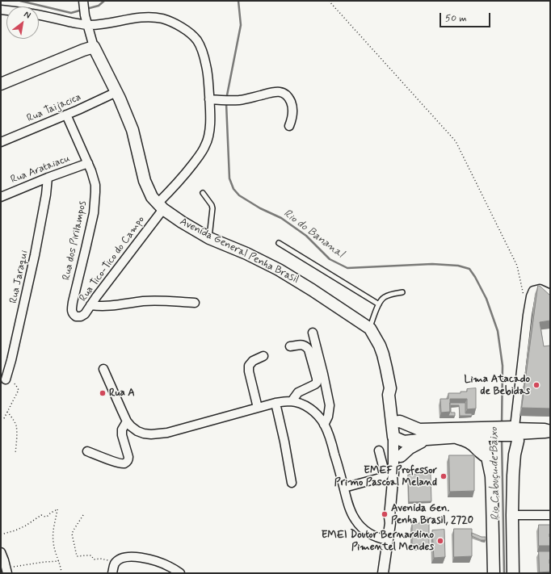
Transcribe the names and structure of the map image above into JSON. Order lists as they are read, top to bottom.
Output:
{
  "streets": {
    "main road": ["Avenida General Penha Brasil"],
    "street": [
      "Rua Taijacica",
      "Rua Arataiacu",
      "Rua dos Pirilampos",
      "Rua Tico-Tico do Campo",
      "Rua Jaraqui"
    ]
  },
  "crossings": [
    ["Rua Taijacica", "Rua dos Pirilampos"],
    ["Rua Taijacica", "Avenida General Penha Brasil"],
    ["Rua Arataiacu", "Rua dos Pirilampos"],
    ["Rua Arataiacu", "Rua Jaraqui"],
    ["Rua dos Pirilampos", "Rua Tico-Tico do Campo"],
    ["Avenida General Penha Brasil", "Rua Tico-Tico do Campo"]
  ],
  "water": ["Rio do Bananal", "Rio Cabuçu de Baixo"],
  "places": [
    "Lima Atacado de Bebidas",
    "Rua A",
    "EMEF Professor Primo Pascoal Meland",
    "Avenida Gen. Penha Brasil, 2720",
    "EMEI Doutor Bernardino Pimentel Mendes"
  ],
  "scale_bar": "50 m",
  "north": "top right"
}
